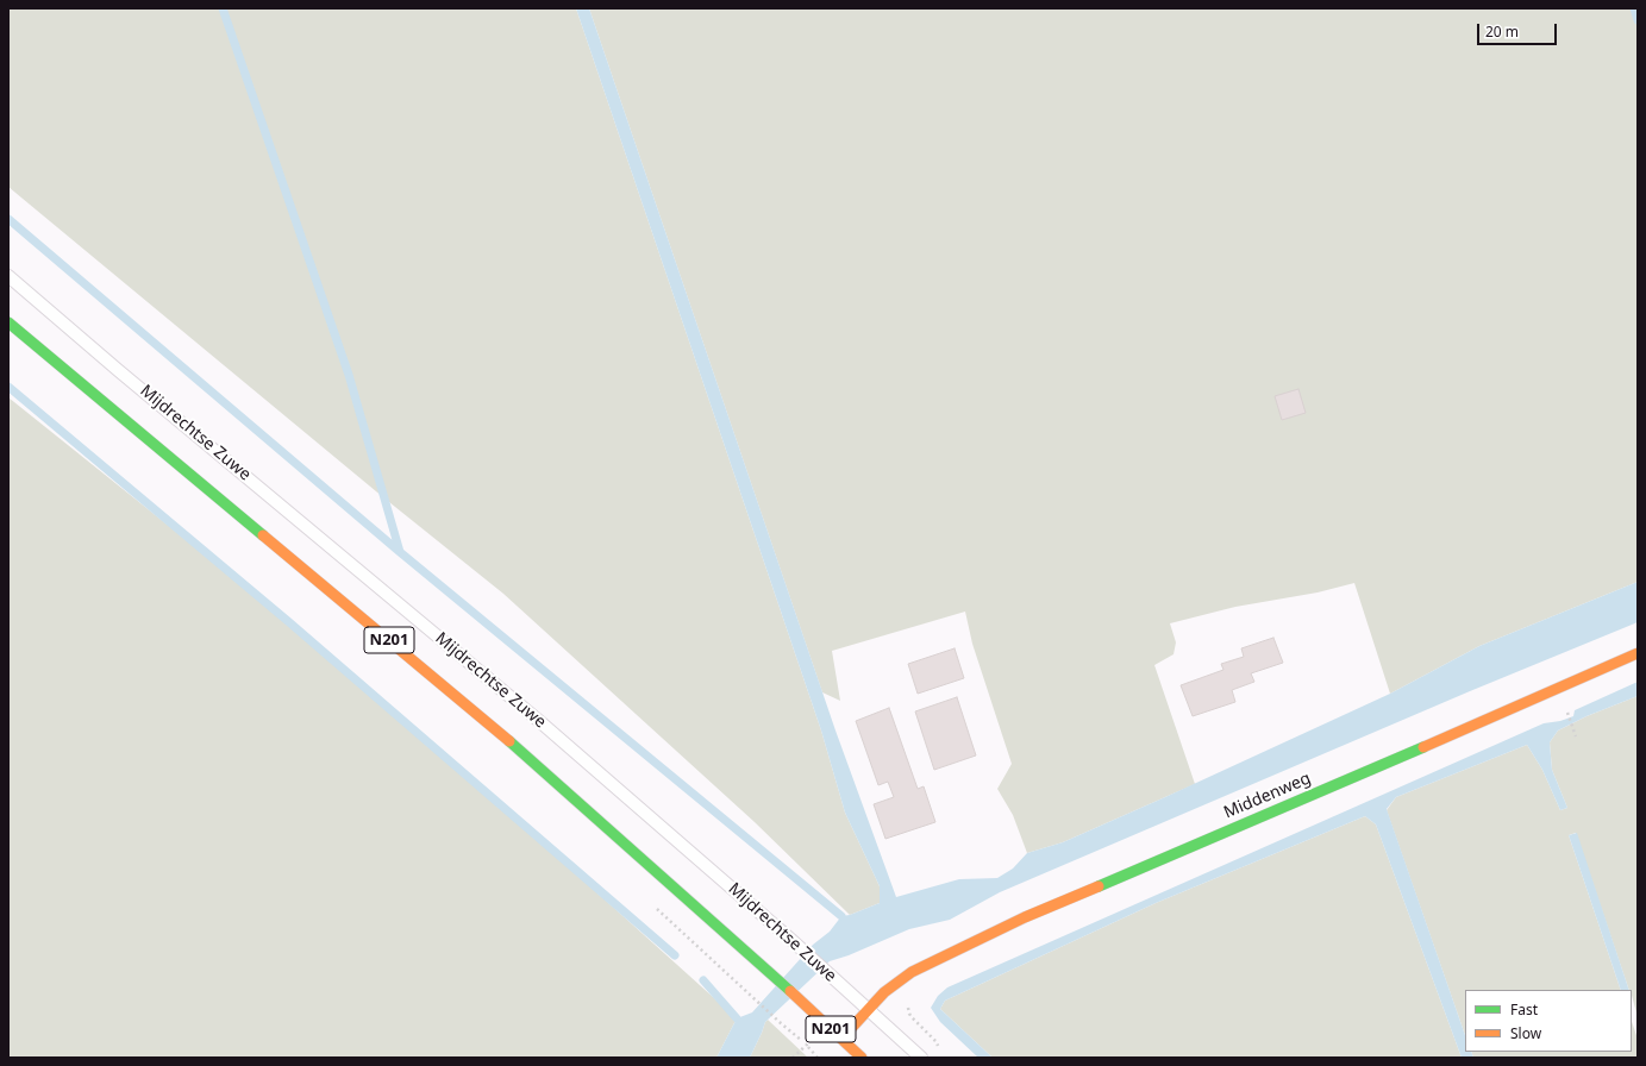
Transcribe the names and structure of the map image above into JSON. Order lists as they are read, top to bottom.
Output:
{
  "streets": {
    "main road": ["Mijdrechtse Zuwe", "N201", "Middenweg"]
  },
  "crossings": [
    ["Mijdrechtse Zuwe", "Middenweg"]
  ],
  "legend": ["Fast", "Slow"],
  "scale_bar": "20 m"
}
